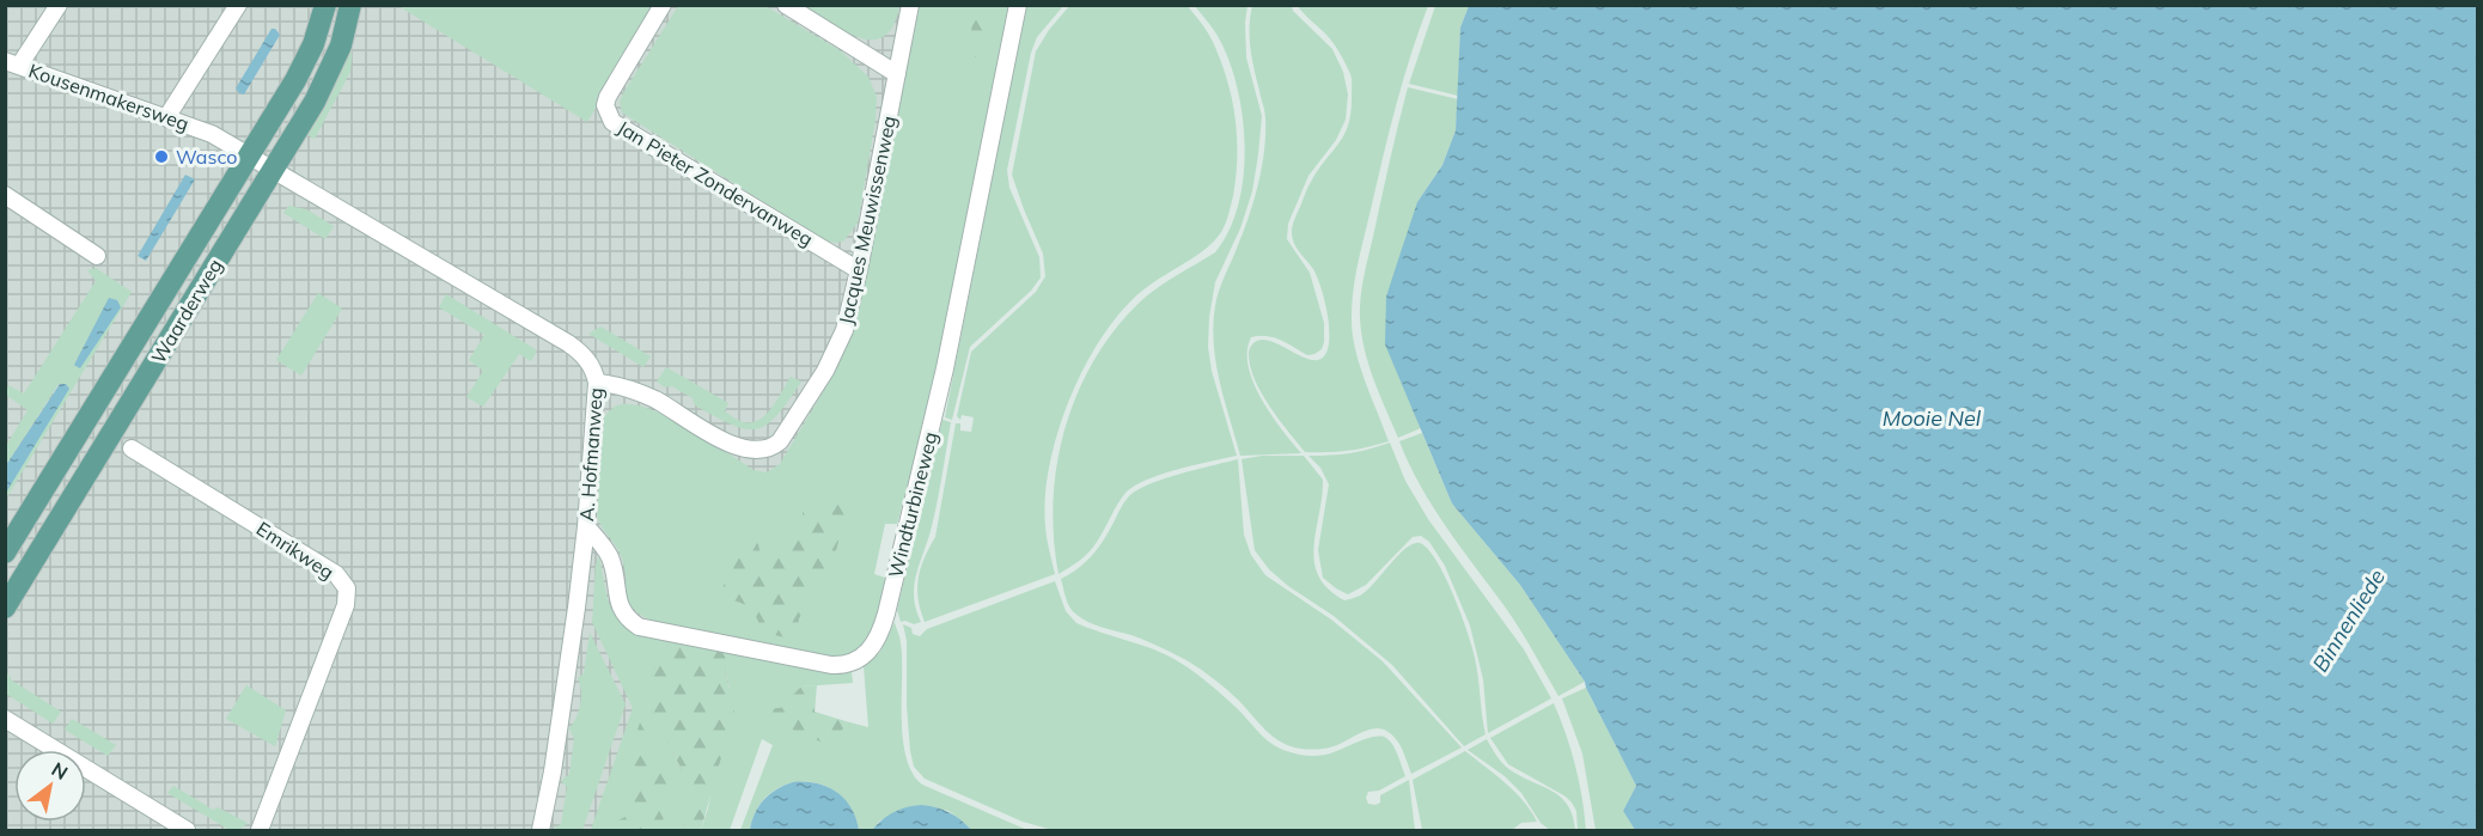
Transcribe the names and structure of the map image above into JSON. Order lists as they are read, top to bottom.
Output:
{
  "streets": {
    "main road": ["Waarderweg"],
    "street": [
      "Kousenmakersweg",
      "Jan Pieter Zondervanweg",
      "Jacques Meuwissenweg",
      "A. Hofmanweg",
      "Windturbineweg",
      "Emrikweg"
    ]
  },
  "crossings": [
    ["Kousenmakersweg", "Waarderweg"],
    ["Kousenmakersweg", "A. Hofmanweg"],
    ["Jan Pieter Zondervanweg", "Jacques Meuwissenweg"],
    ["Jacques Meuwissenweg", "A. Hofmanweg"],
    ["Waarderweg", "A. Hofmanweg"],
    ["A. Hofmanweg", "Windturbineweg"]
  ],
  "water": ["Mooie Nel", "Binnenliede"],
  "places": ["Wasco"],
  "north": "top right"
}
